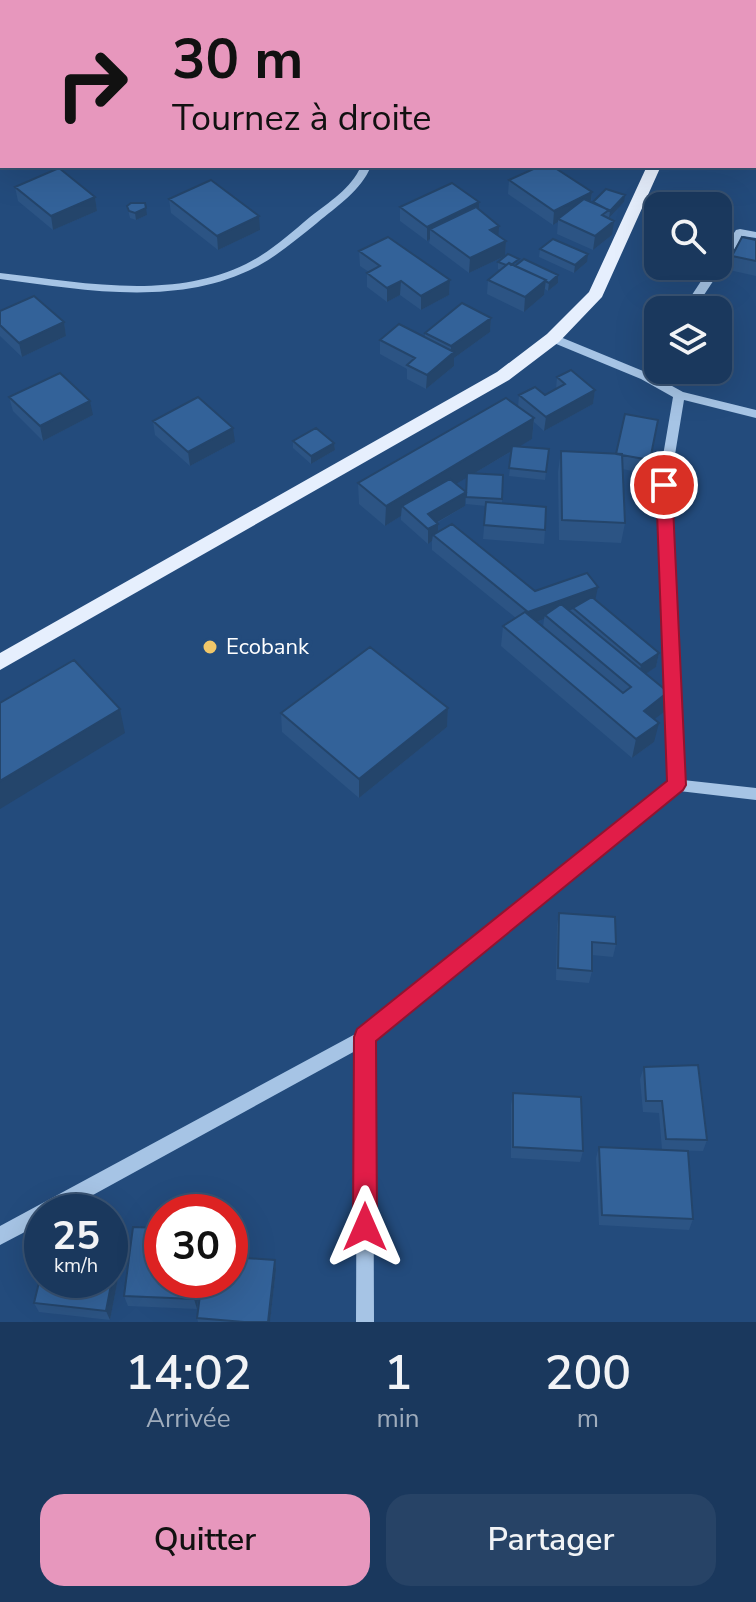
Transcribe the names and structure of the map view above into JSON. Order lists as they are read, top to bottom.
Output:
{
  "places": ["Ecobank"],
  "page": {
    "turn": ["30 m", "Tournez à droite"],
    "speed": "25 km/h",
    "limit": "30",
    "eta": [
      "14:02",
      "Arrivée",
      "1",
      "min",
      "200",
      "m"
    ],
    "buttons": ["Quitter", "Partager"]
  }
}
